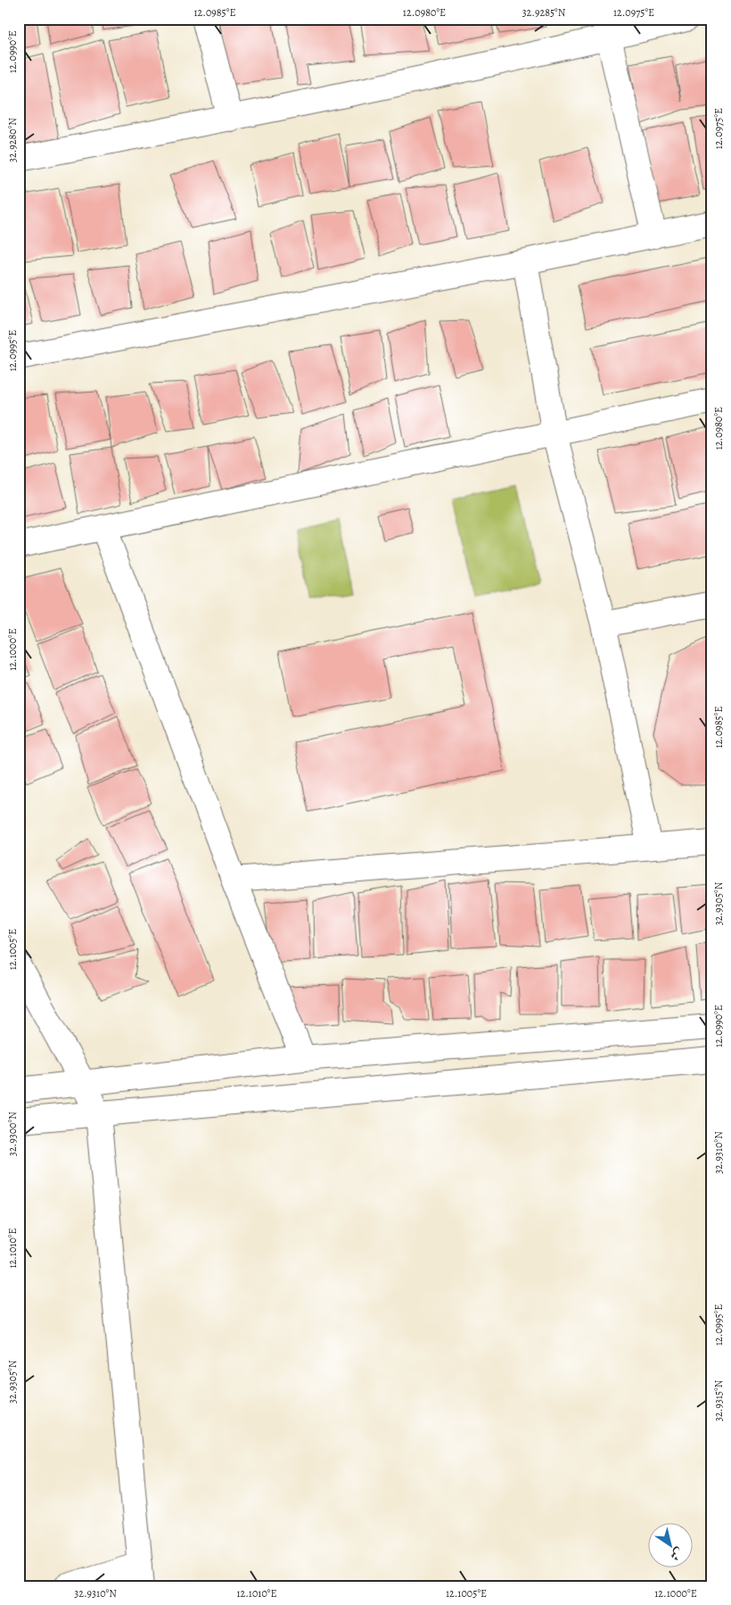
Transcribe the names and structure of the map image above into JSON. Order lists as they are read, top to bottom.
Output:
{
  "north": "bottom right",
  "coordinates": [
    "12.0985°E",
    "12.0980°E",
    "32.9285°N",
    "12.0975°E",
    "12.0990°E",
    "32.9280°N",
    "12.0995°E",
    "12.1000°E",
    "32.9305°N",
    "12.1005°E",
    "32.9300°N",
    "32.9310°N",
    "12.1010°E",
    "32.9315°N"
  ]
}
